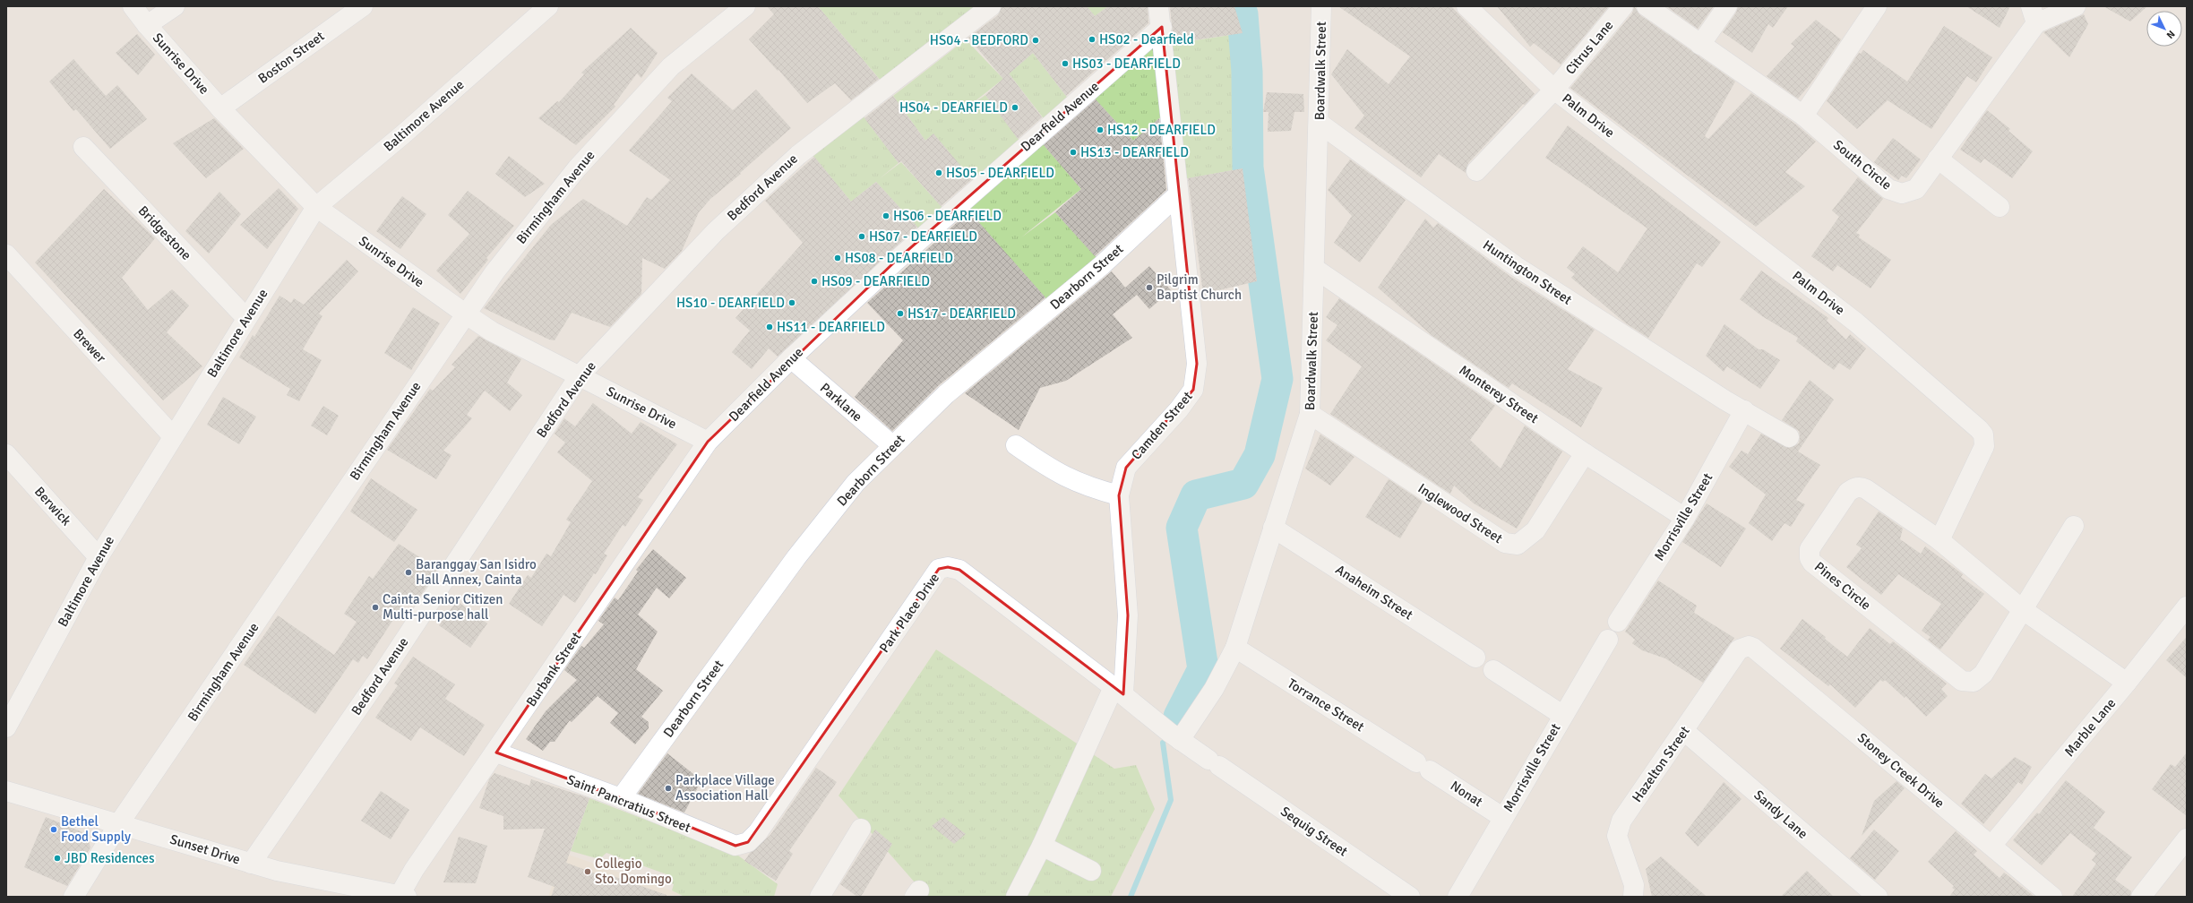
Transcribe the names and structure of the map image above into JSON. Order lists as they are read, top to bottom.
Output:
{
  "streets": {
    "street": [
      "Citrus Lane",
      "Boston Street",
      "Sunrise Drive",
      "Boardwalk Street",
      "Baltimore Avenue",
      "Palm Drive",
      "Dearfield Avenue",
      "South Circle",
      "Bedford Avenue",
      "Birmingham Avenue",
      "Bridgestone",
      "Huntington Street",
      "Dearborn Street",
      "Brewer",
      "Monterey Street",
      "Parklane",
      "Camden Street",
      "Berwick",
      "Inglewood Street",
      "Morrisville Street",
      "Pines Circle",
      "Anaheim Street",
      "Park Place Drive",
      "Burbank Street",
      "Torrance Street",
      "Marble Lane",
      "Hazelton Street",
      "Stoney Creek Drive",
      "Nonat",
      "Saint Pancratius Street",
      "Sandy Lane",
      "Sequig Street",
      "Sunset Drive"
    ]
  },
  "crossings": [
    ["Citrus Lane", "Palm Drive"],
    ["Boston Street", "Sunrise Drive"],
    ["Sunrise Drive", "Baltimore Avenue"],
    ["Sunrise Drive", "Dearfield Avenue"],
    ["Sunrise Drive", "Bedford Avenue"],
    ["Sunrise Drive", "Birmingham Avenue"],
    ["Sunrise Drive", "Burbank Street"],
    ["Boardwalk Street", "Huntington Street"],
    ["Boardwalk Street", "Monterey Street"],
    ["Boardwalk Street", "Inglewood Street"],
    ["Boardwalk Street", "Anaheim Street"],
    ["Boardwalk Street", "Park Place Drive"],
    ["Boardwalk Street", "Torrance Street"],
    ["Boardwalk Street", "Sequig Street"],
    ["Baltimore Avenue", "Bridgestone"],
    ["Baltimore Avenue", "Brewer"],
    ["Baltimore Avenue", "Berwick"],
    ["Palm Drive", "Pines Circle"],
    ["Dearfield Avenue", "Parklane"],
    ["Dearfield Avenue", "Camden Street"],
    ["Dearfield Avenue", "Burbank Street"],
    ["Bedford Avenue", "Sunset Drive"],
    ["Birmingham Avenue", "Sunset Drive"],
    ["Huntington Street", "Morrisville Street"],
    ["Dearborn Street", "Parklane"],
    ["Dearborn Street", "Camden Street"],
    ["Dearborn Street", "Saint Pancratius Street"],
    ["Monterey Street", "Inglewood Street"],
    ["Monterey Street", "Morrisville Street"],
    ["Camden Street", "Park Place Drive"],
    ["Morrisville Street", "Nonat"],
    ["Pines Circle", "Marble Lane"],
    ["Park Place Drive", "Saint Pancratius Street"],
    ["Park Place Drive", "Sequig Street"],
    ["Burbank Street", "Saint Pancratius Street"],
    ["Burbank Street", "Sunset Drive"],
    ["Torrance Street", "Nonat"],
    ["Marble Lane", "Stoney Creek Drive"],
    ["Hazelton Street", "Stoney Creek Drive"],
    ["Hazelton Street", "Sandy Lane"]
  ],
  "places": [
    "HS02 - Dearfield",
    "HS04 - BEDFORD",
    "HS03 - DEARFIELD",
    "HS04 - DEARFIELD",
    "HS12 - DEARFIELD",
    "HS13 - DEARFIELD",
    "HS05 - DEARFIELD",
    "HS06 - DEARFIELD",
    "HS07 - DEARFIELD",
    "HS08 - DEARFIELD",
    "HS09 - DEARFIELD",
    "Pilgrim Baptist Church",
    "HS10 - DEARFIELD",
    "HS17 - DEARFIELD",
    "HS11 - DEARFIELD",
    "Baranggay San Isidro Hall Annex, Cainta",
    "Cainta Senior Citizen Multi-purpose hall",
    "Parkplace Village Association Hall",
    "Bethel Food Supply",
    "JBD Residences",
    "Collegio Sto. Domingo"
  ],
  "north": "bottom right"
}
